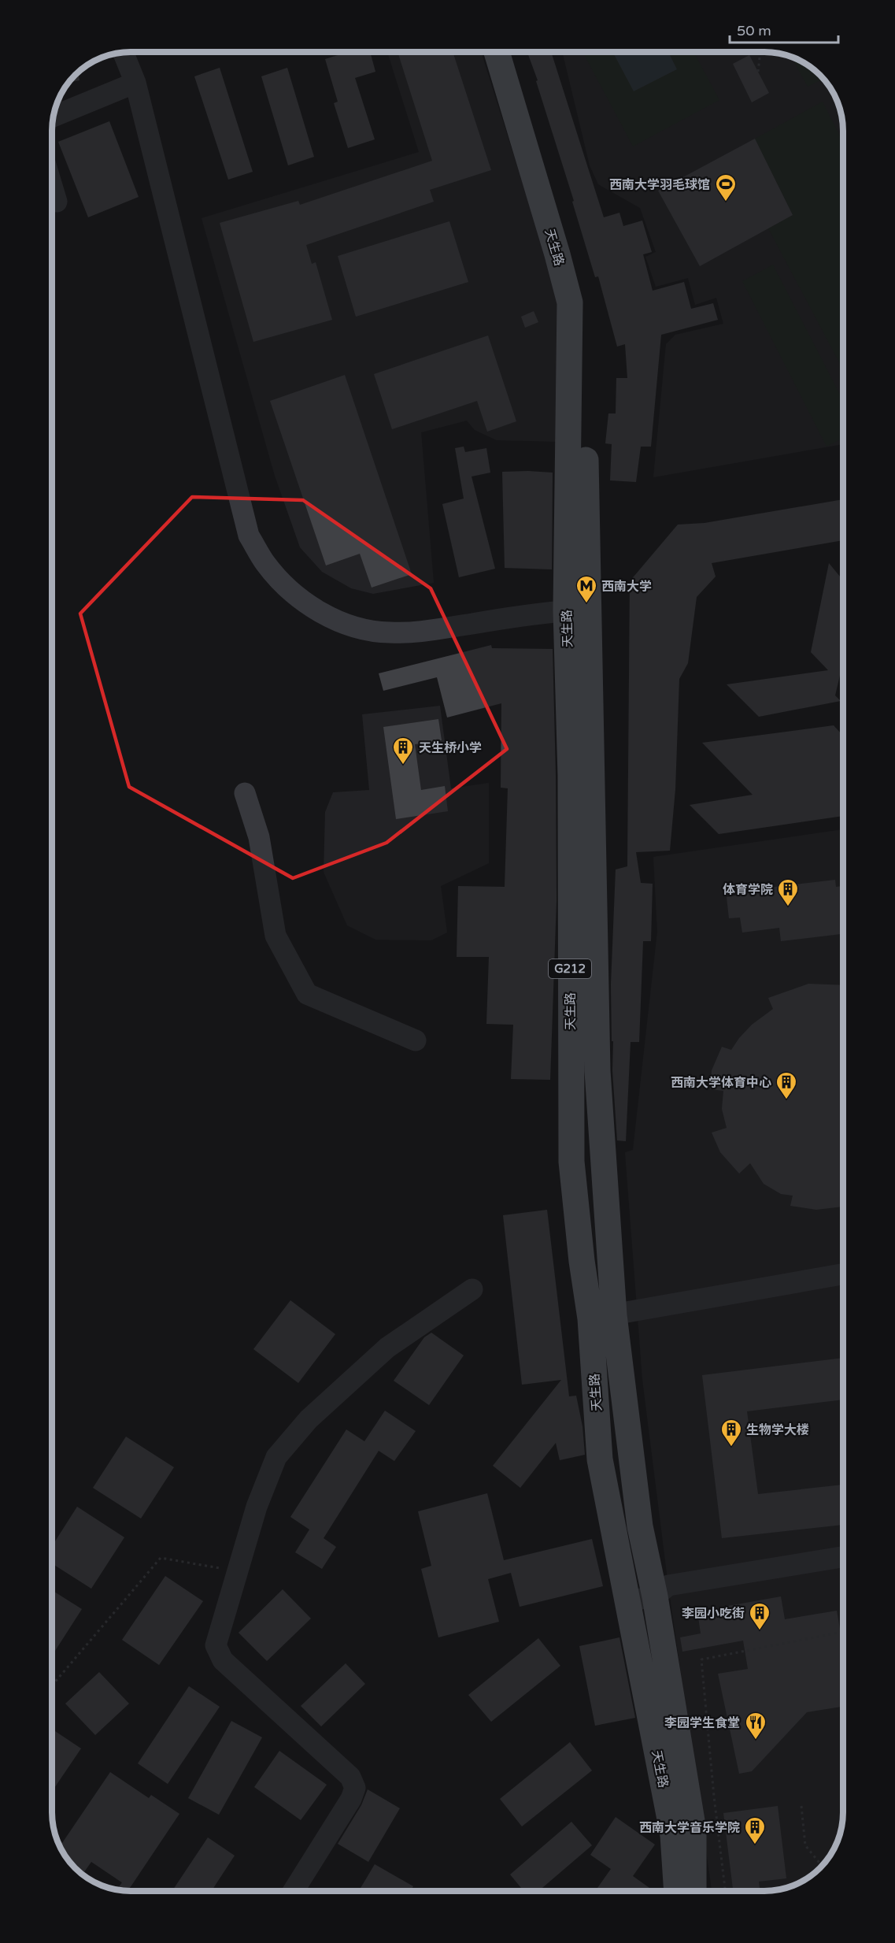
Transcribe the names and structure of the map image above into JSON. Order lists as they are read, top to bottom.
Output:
{
  "streets": {
    "highway": ["天生路", "G212"]
  },
  "places": {
    "sports": ["西南大学羽毛球馆"],
    "metro station": ["西南大学"],
    "building": [
      "天生桥小学",
      "体育学院",
      "西南大学体育中心",
      "生物学大楼",
      "李园小吃街",
      "西南大学音乐学院"
    ],
    "restaurant": ["李园学生食堂"]
  },
  "scale_bar": "50 m"
}
